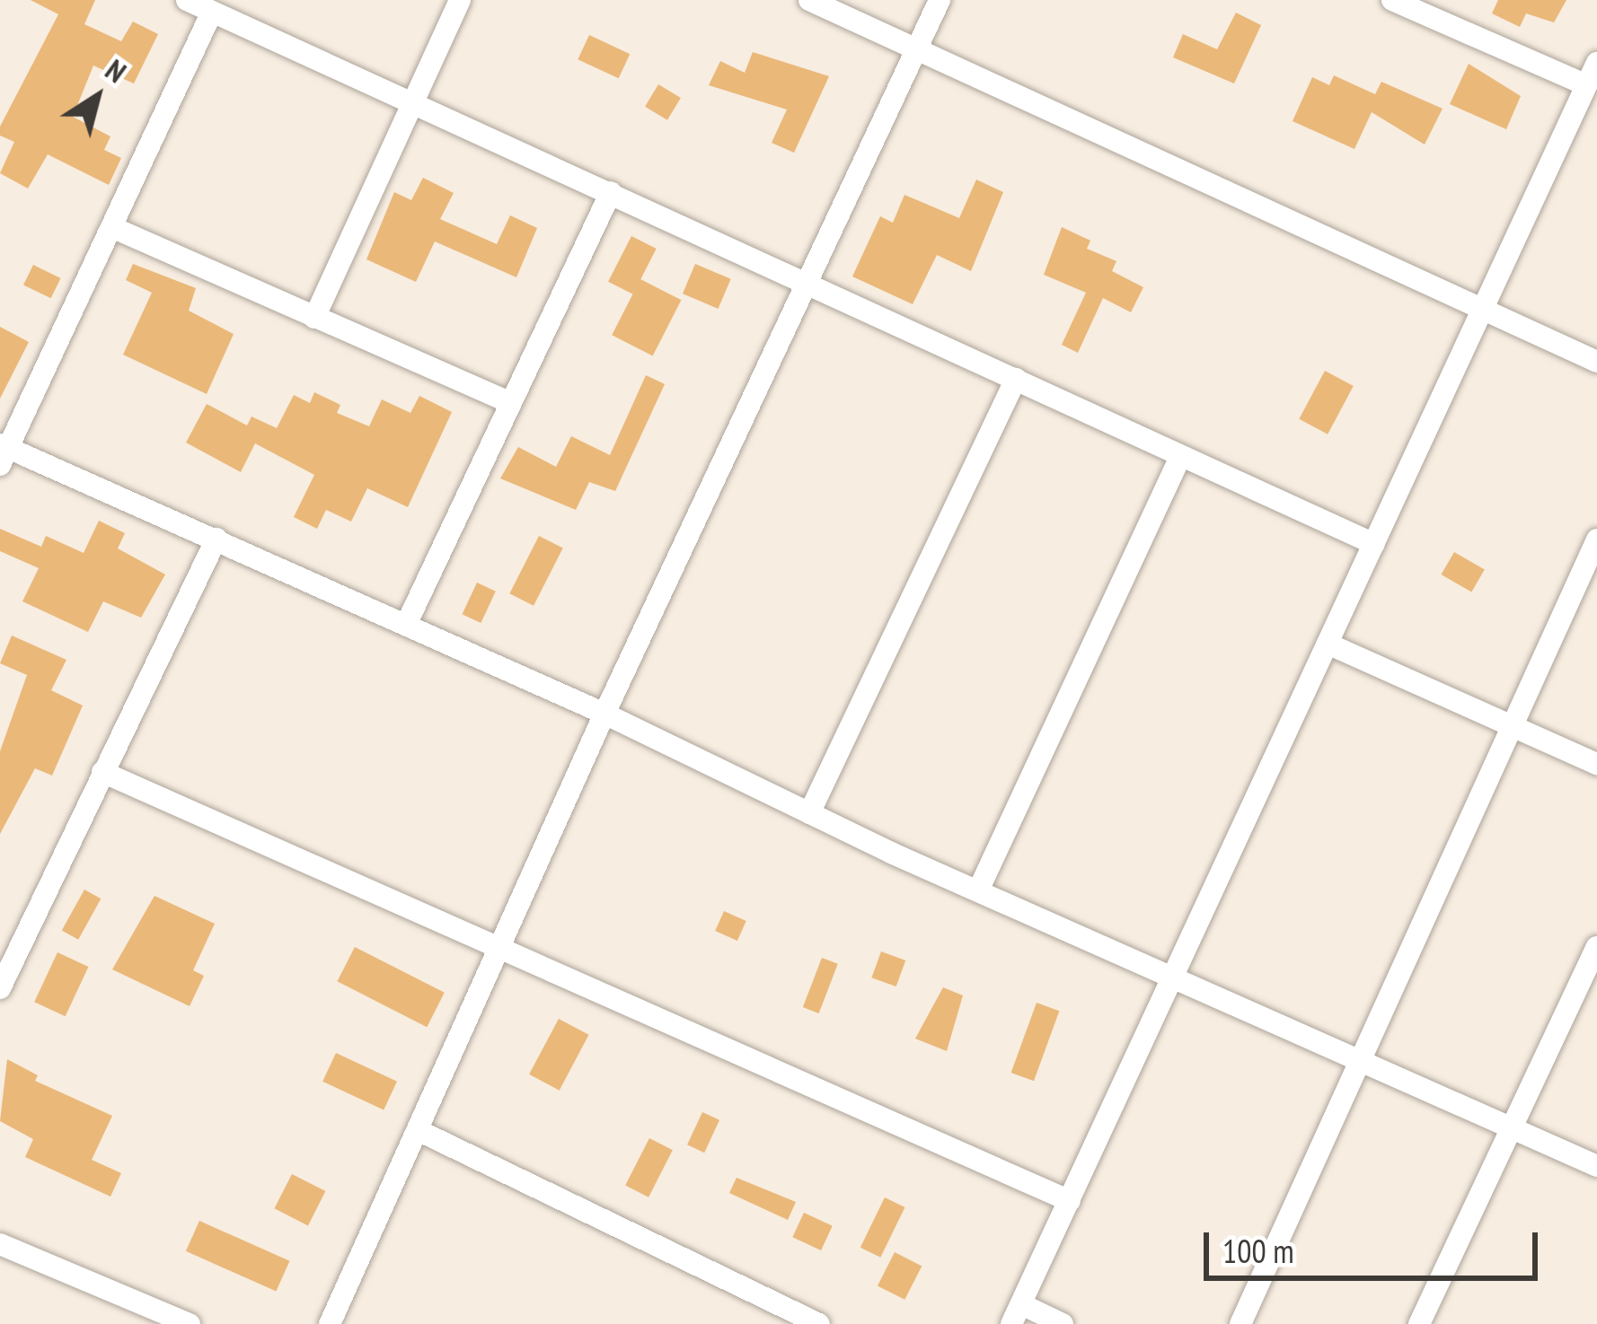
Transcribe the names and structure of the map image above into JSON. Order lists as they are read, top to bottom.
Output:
{
  "scale_bar": "100 m",
  "north": "top right"
}
